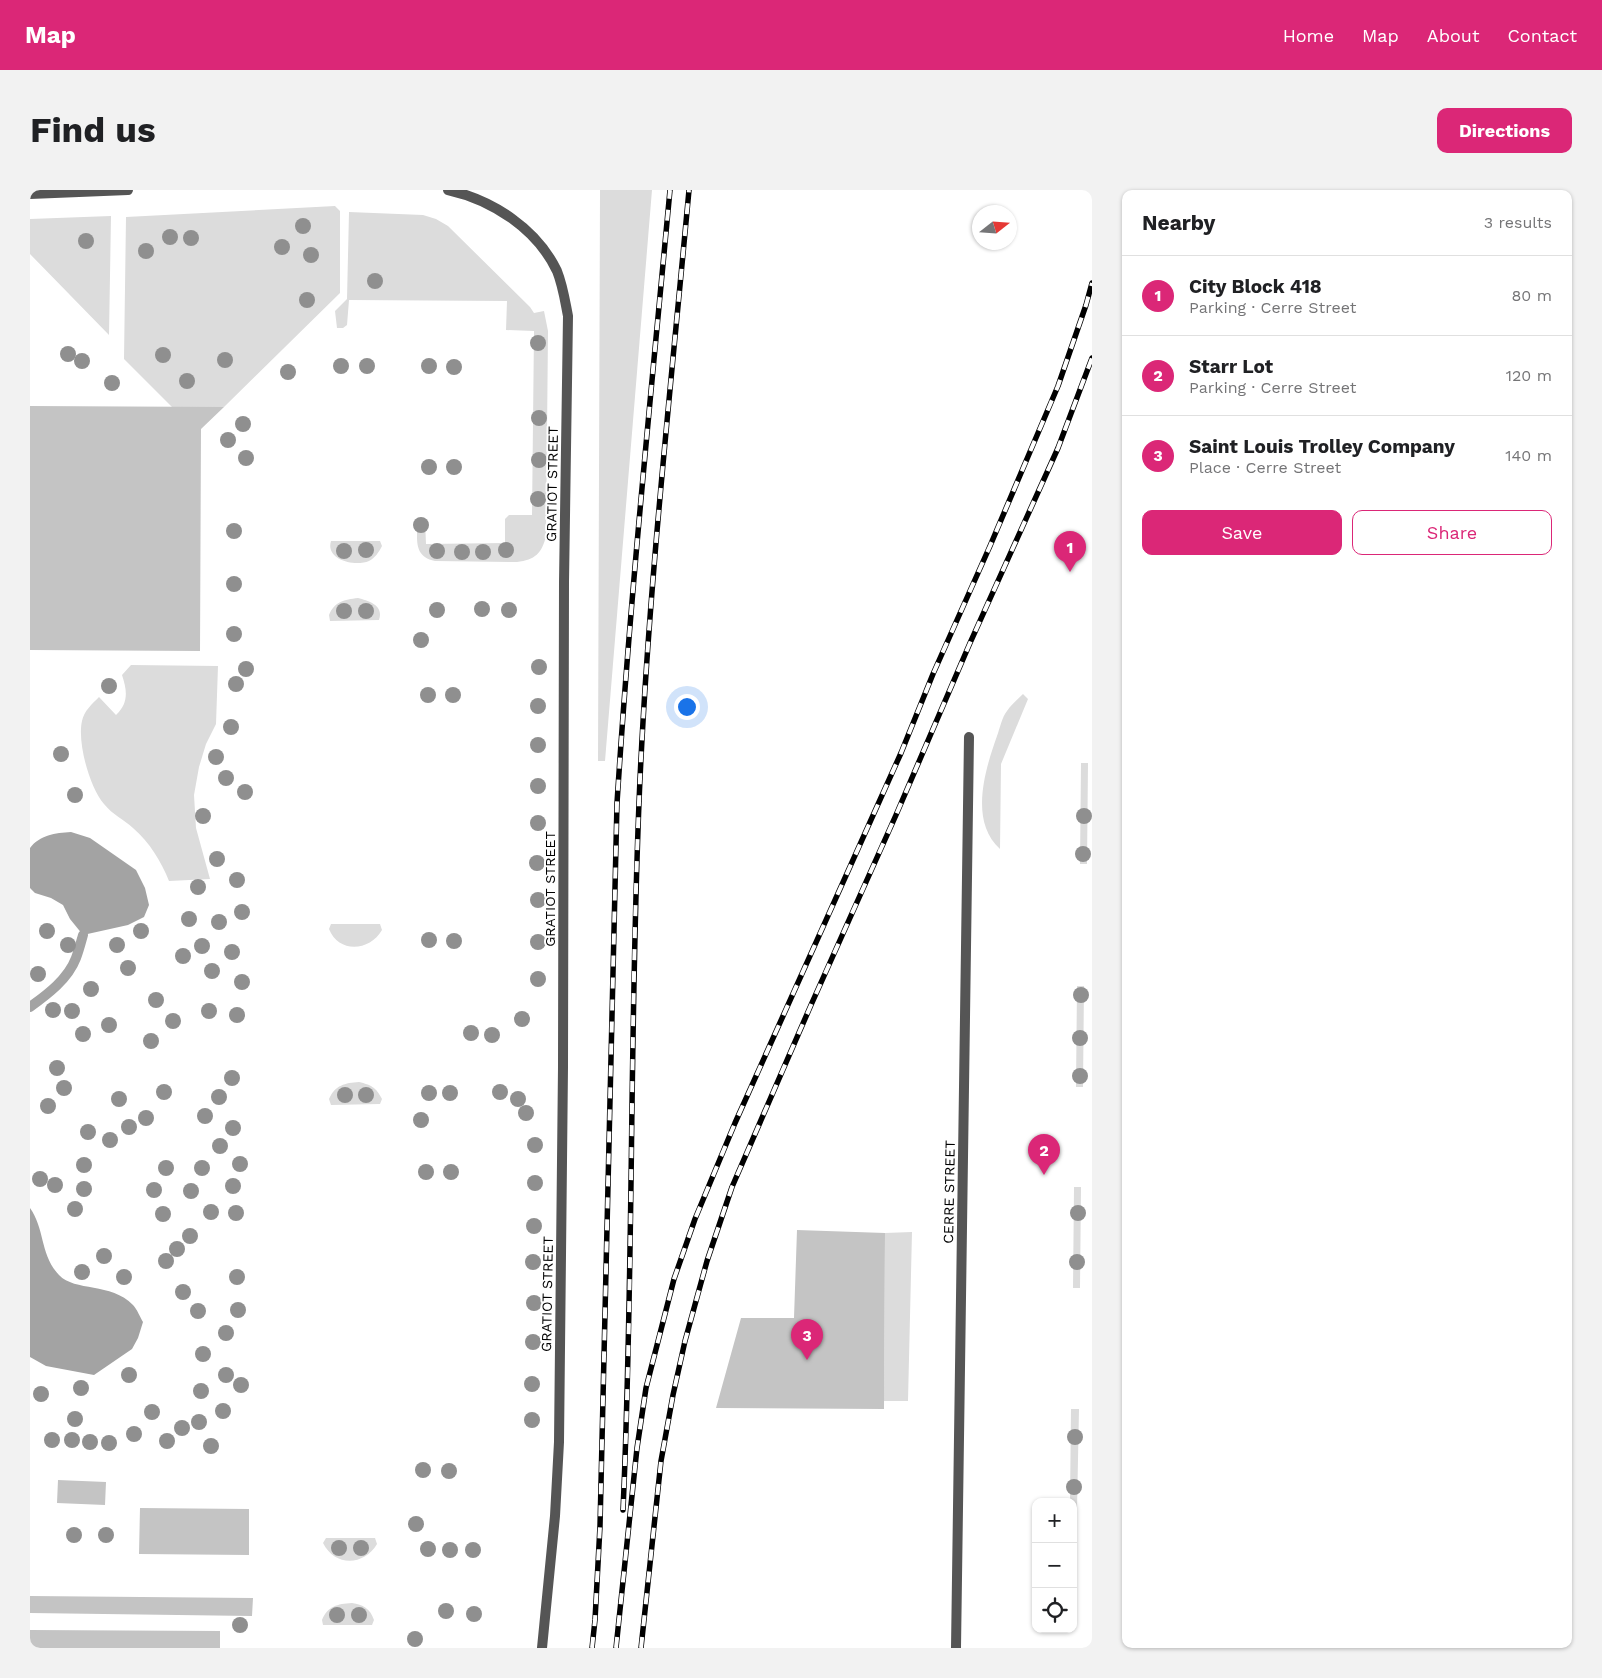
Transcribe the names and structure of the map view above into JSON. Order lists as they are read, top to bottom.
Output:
{
  "streets": {
    "street": ["GRATIOT STREET", "CERRE STREET"]
  },
  "north": "right",
  "page": {
    "header": "Map",
    "nav": [
      "Home",
      "Map",
      "About",
      "Contact"
    ],
    "buttons": [
      "Directions",
      ["Save", "Share"]
    ],
    "title": "Find us",
    "heading": ["Nearby", "3 results"],
    "list": [
      {
        "mark": "1",
        "name": "City Block 418",
        "note": "Parking · Cerre Street",
        "value": "80 m"
      },
      {
        "mark": "2",
        "name": "Starr Lot",
        "note": "Parking · Cerre Street",
        "value": "120 m"
      },
      {
        "mark": "3",
        "name": "Saint Louis Trolley Company",
        "note": "Place · Cerre Street",
        "value": "140 m"
      }
    ],
    "pins": ["1", "2", "3"],
    "map_buttons": ["+", "−"]
  }
}
